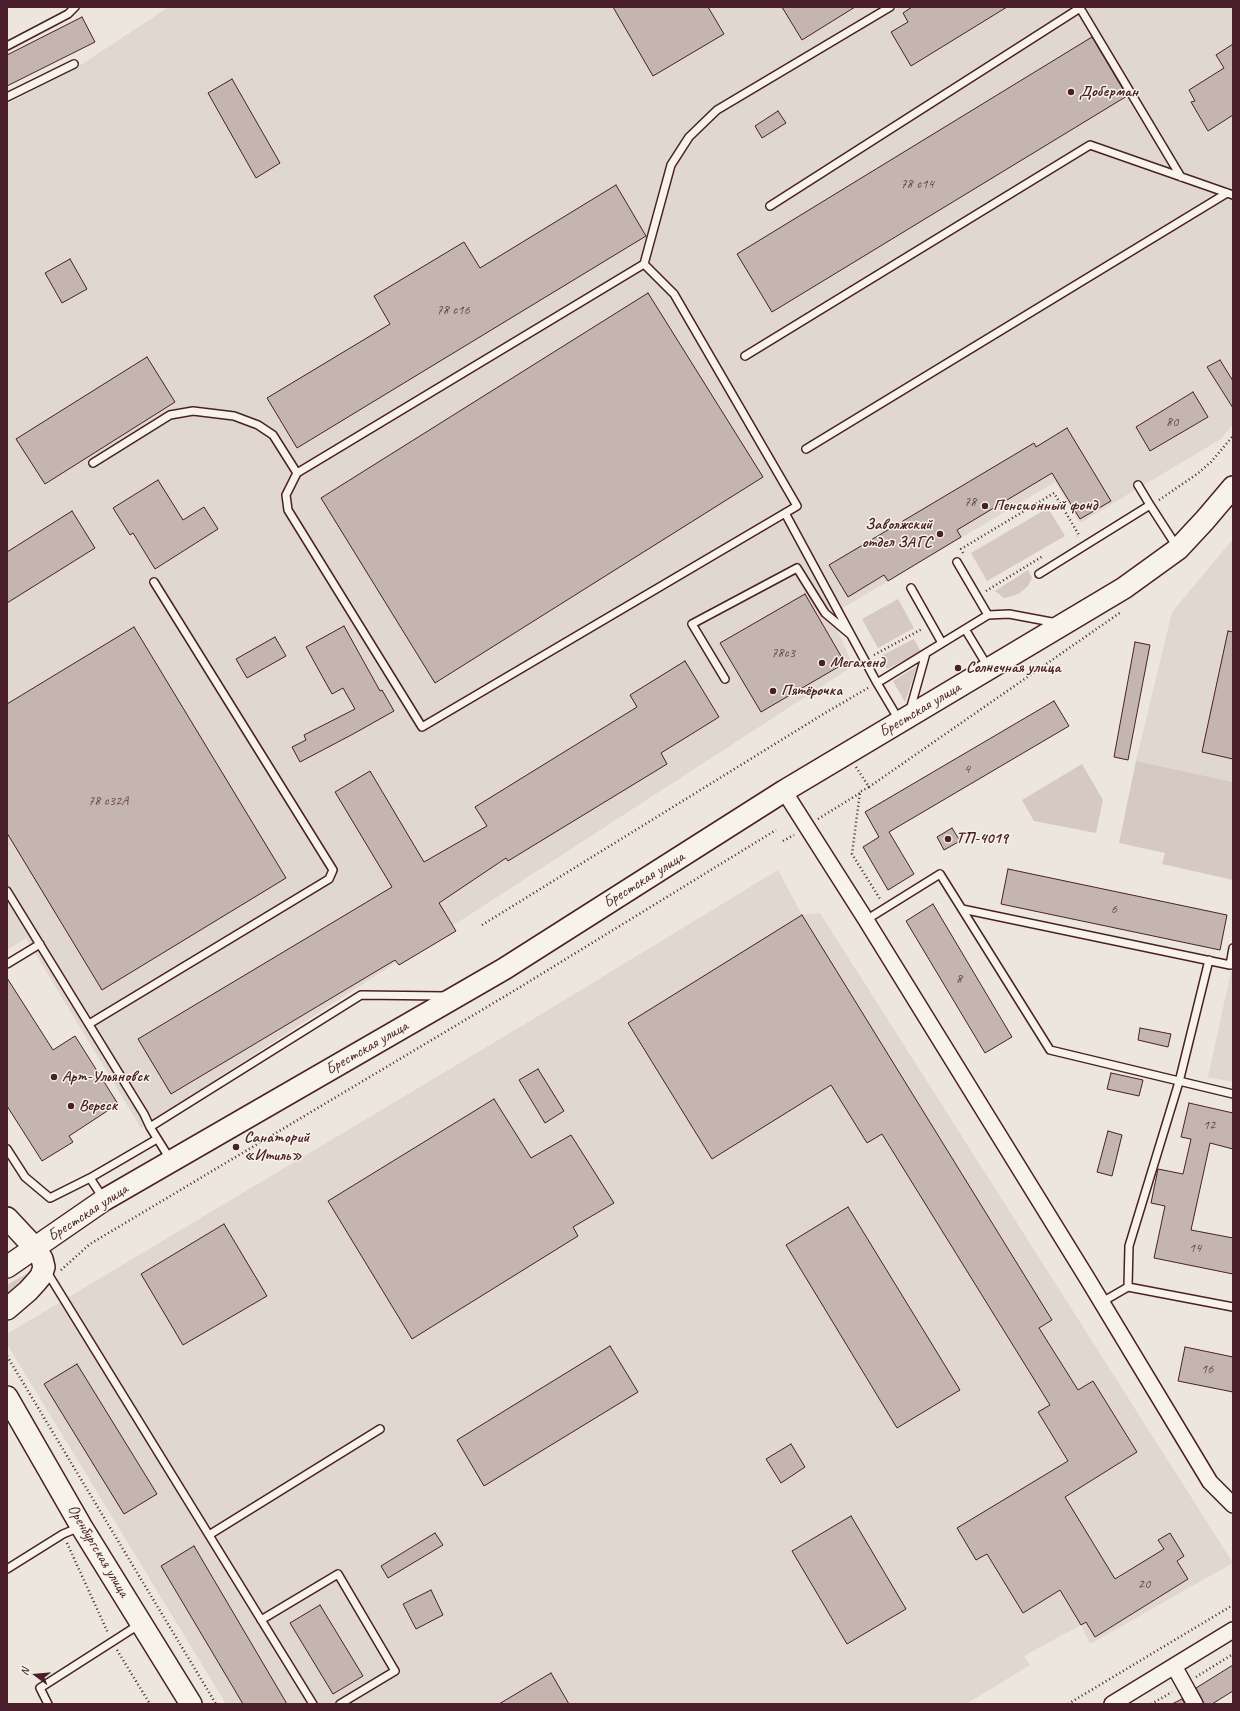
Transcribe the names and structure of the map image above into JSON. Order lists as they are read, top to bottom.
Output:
{
  "streets": {
    "street": ["Брестская улица", "Оренбургская улица"]
  },
  "places": [
    "Доберман",
    "Пенсионный фонд",
    "Заволжский отдел ЗАГС",
    "Мегахенд",
    "Солнечная улица",
    "Пятёрочка",
    "ТП-4019",
    "Арт-Ульяновск",
    "Вереск",
    "Санаторий «Итиль»"
  ],
  "house_numbers": [
    "78 с14",
    "78 с16",
    "80",
    "78",
    "78с3",
    "4",
    "78 с32А",
    "6",
    "8",
    "12",
    "14",
    "16",
    "20"
  ],
  "north": "left"
}
